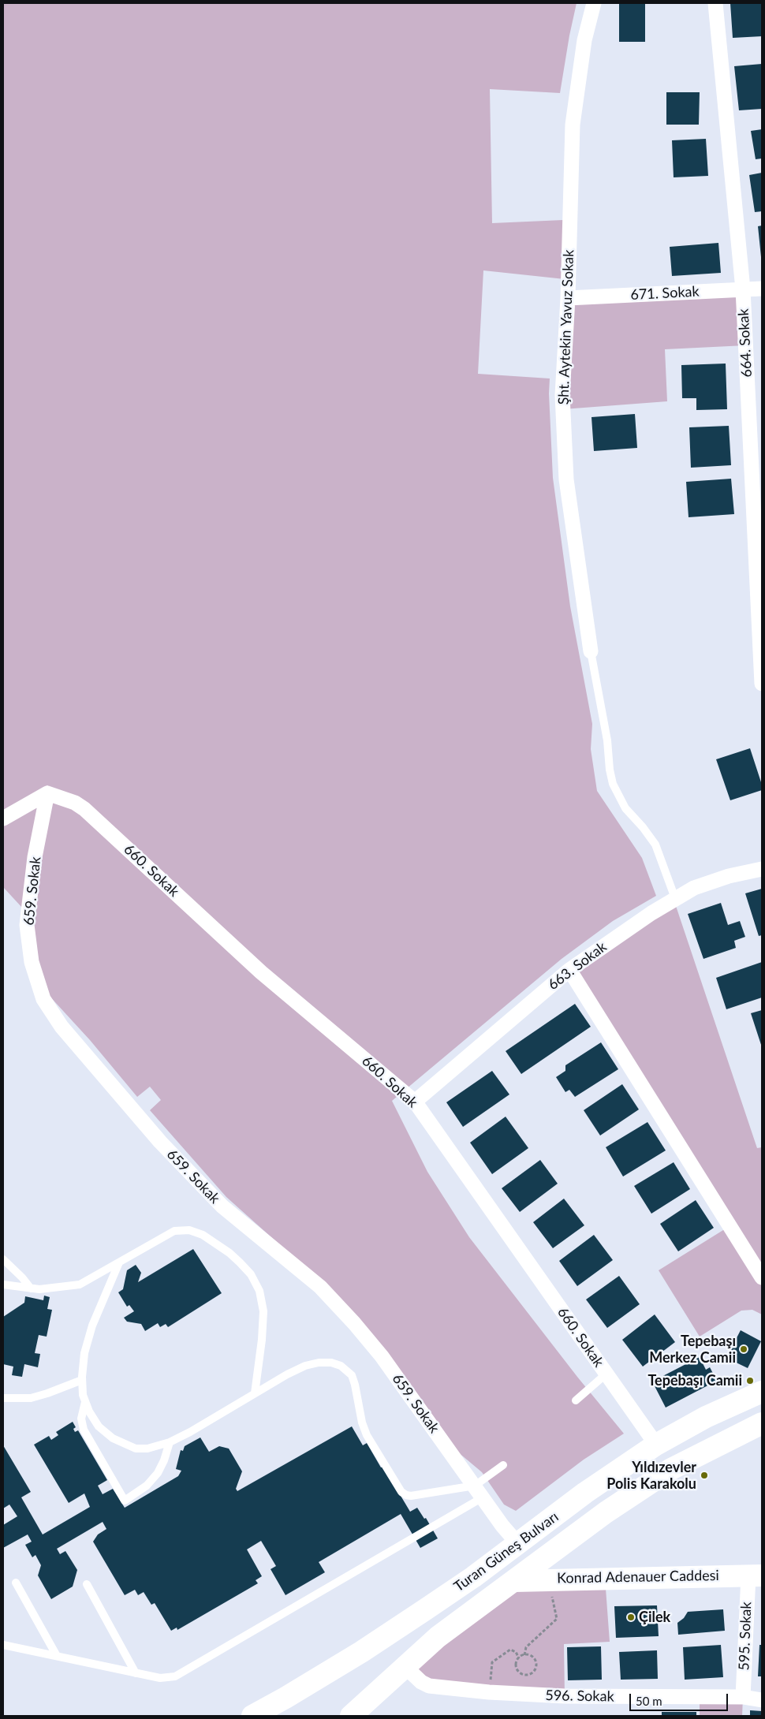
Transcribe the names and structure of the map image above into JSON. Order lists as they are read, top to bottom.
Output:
{
  "streets": {
    "main road": ["Turan Güneş Bulvarı", "Konrad Adenauer Caddesi"],
    "street": [
      "671. Sokak",
      "Şht. Aytekin Yavuz Sokak",
      "664. Sokak",
      "660. Sokak",
      "659. Sokak",
      "663. Sokak",
      "595. Sokak",
      "596. Sokak"
    ]
  },
  "crossings": [
    ["671. Sokak", "Şht. Aytekin Yavuz Sokak"],
    ["671. Sokak", "664. Sokak"],
    ["660. Sokak", "659. Sokak"],
    ["660. Sokak", "663. Sokak"],
    ["660. Sokak", "Turan Güneş Bulvarı"],
    ["659. Sokak", "Turan Güneş Bulvarı"],
    ["Turan Güneş Bulvarı", "Konrad Adenauer Caddesi"],
    ["Turan Güneş Bulvarı", "596. Sokak"],
    ["Konrad Adenauer Caddesi", "595. Sokak"],
    ["595. Sokak", "596. Sokak"]
  ],
  "places": [
    "Tepebaşı Merkez Camii",
    "Tepebaşı Camii",
    "Yıldızevler Polis Karakolu",
    "Çilek"
  ],
  "scale_bar": "50 m"
}
